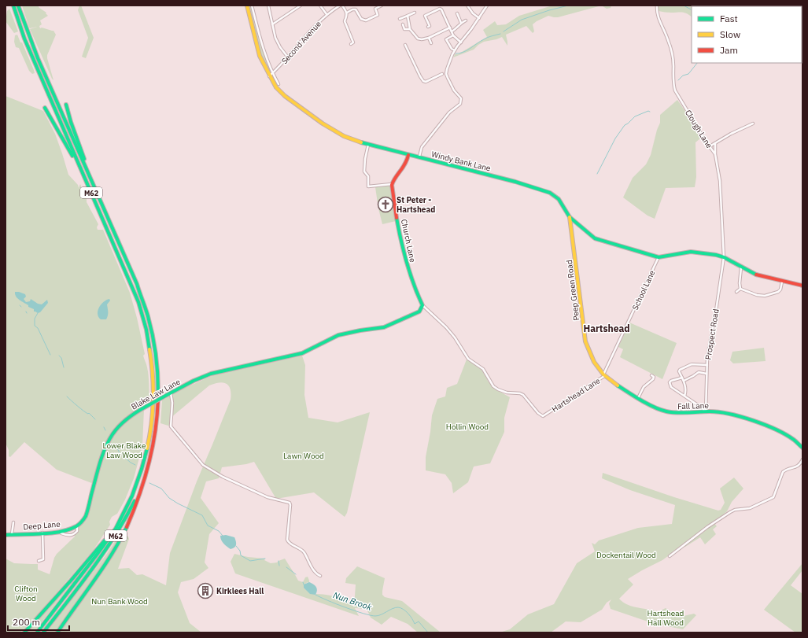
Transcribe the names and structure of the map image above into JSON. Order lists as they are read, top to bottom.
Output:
{
  "streets": {
    "main road": [
      "Windy Bank Lane",
      "M62",
      "Church Lane",
      "Peep Green Road",
      "Blake Law Lane",
      "Fall Lane",
      "Deep Lane"
    ],
    "street": [
      "Second Avenue",
      "Clough Lane",
      "School Lane",
      "Prospect Road",
      "Hartshead Lane"
    ]
  },
  "crossings": [
    ["Second Avenue", "Windy Bank Lane"],
    ["Clough Lane", "Windy Bank Lane"],
    ["Clough Lane", "Prospect Road"],
    ["Windy Bank Lane", "Peep Green Road"],
    ["Windy Bank Lane", "School Lane"],
    ["Windy Bank Lane", "Prospect Road"],
    ["Church Lane", "Hartshead Lane"],
    ["Peep Green Road", "School Lane"],
    ["Peep Green Road", "Hartshead Lane"],
    ["Peep Green Road", "Fall Lane"],
    ["School Lane", "Hartshead Lane"],
    ["School Lane", "Fall Lane"],
    ["Prospect Road", "Fall Lane"],
    ["Blake Law Lane", "Deep Lane"],
    ["Hartshead Lane", "Fall Lane"]
  ],
  "districts": ["Hartshead"],
  "water": ["Nun Brook"],
  "parks": [
    "Hollin Wood",
    "Lower Blake Law Wood",
    "Lawn Wood",
    "Dockentail Wood",
    "Clifton Wood",
    "Nun Bank Wood",
    "Hartshead Hall Wood"
  ],
  "places": {
    "church": ["St Peter - Hartshead"],
    "building": ["Kirklees Hall"]
  },
  "legend": ["Fast", "Slow", "Jam"],
  "scale_bar": "200 m"
}
